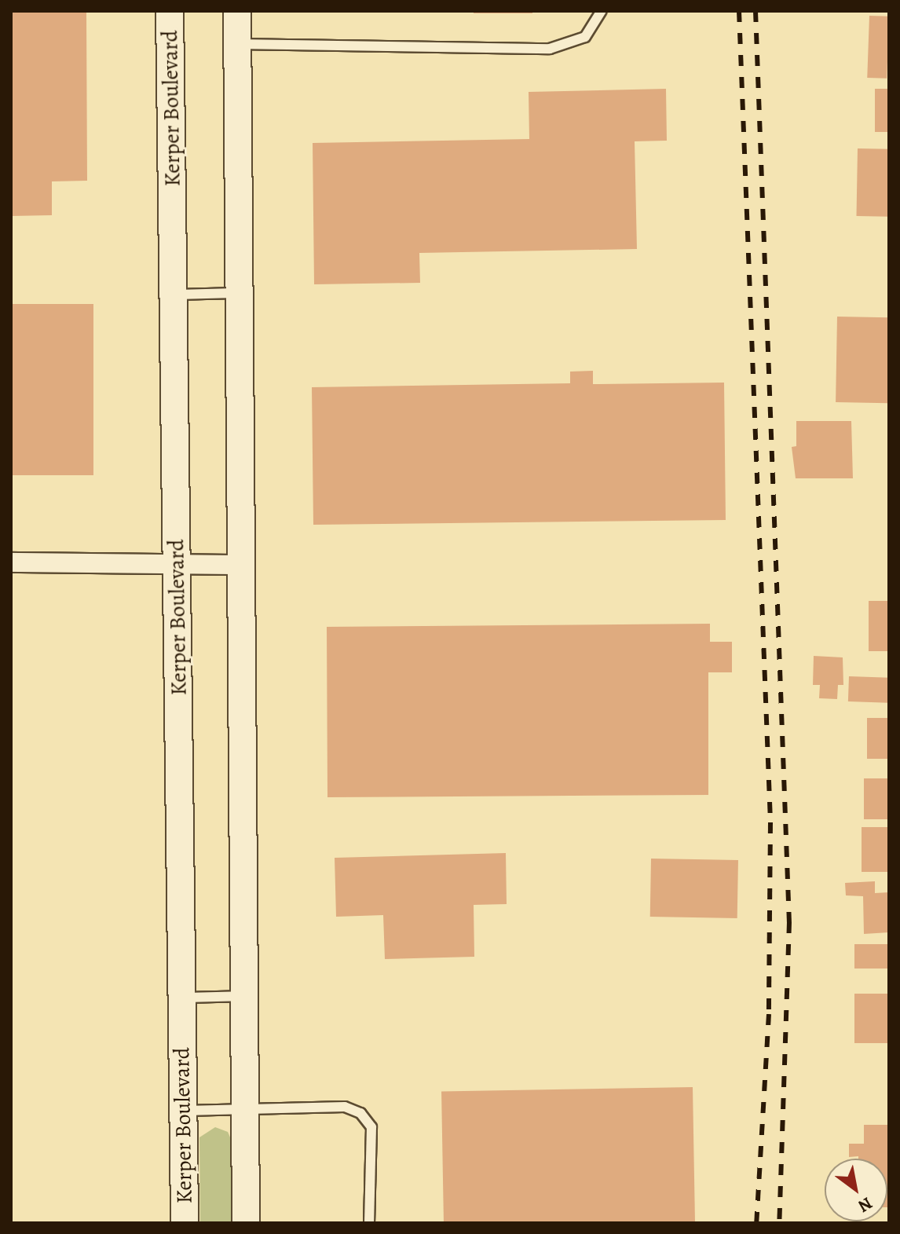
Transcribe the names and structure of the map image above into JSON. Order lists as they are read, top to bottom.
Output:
{
  "streets": {
    "street": ["Kerper Boulevard"]
  },
  "north": "bottom right"
}
